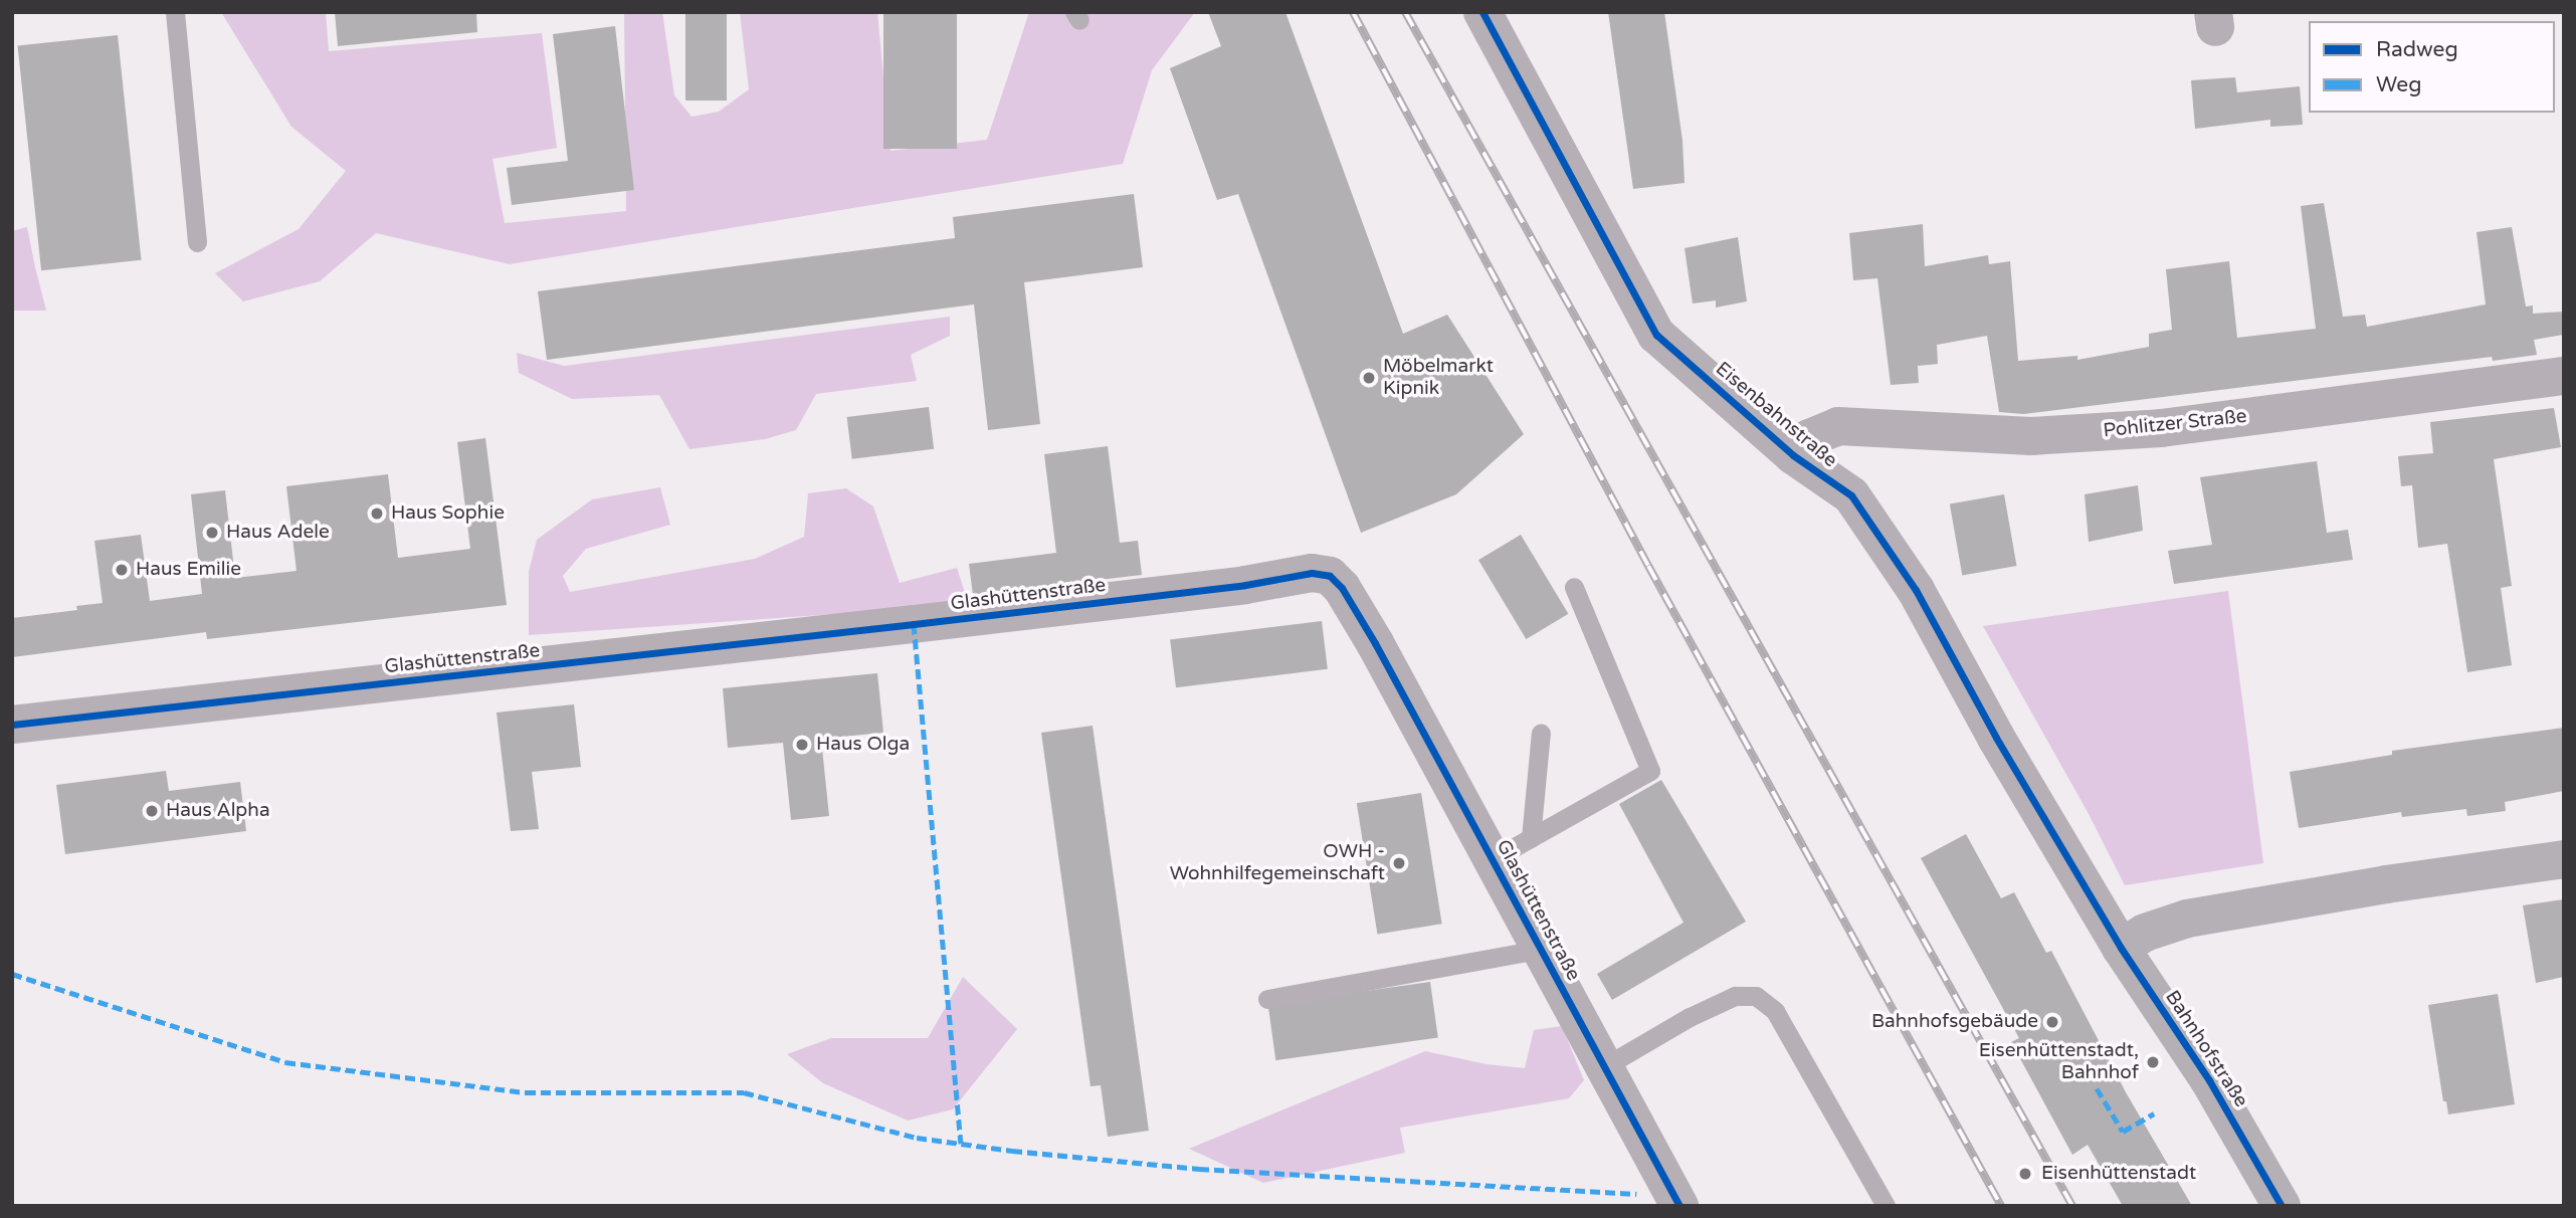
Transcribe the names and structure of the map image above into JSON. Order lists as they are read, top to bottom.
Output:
{
  "streets": {
    "street": [
      "Eisenbahnstraße",
      "Pohlitzer Straße",
      "Glashüttenstraße",
      "Bahnhofstraße"
    ]
  },
  "crossings": [
    ["Eisenbahnstraße", "Pohlitzer Straße"],
    ["Eisenbahnstraße", "Bahnhofstraße"]
  ],
  "places": [
    "Möbelmarkt Kipnik",
    "Haus Sophie",
    "Haus Adele",
    "Haus Emilie",
    "Haus Olga",
    "Haus Alpha",
    "OWH - Wohnhilfegemeinschaft",
    "Bahnhofsgebäude",
    "Eisenhüttenstadt, Bahnhof",
    "Eisenhüttenstadt"
  ],
  "legend": ["Radweg", "Weg"]
}
